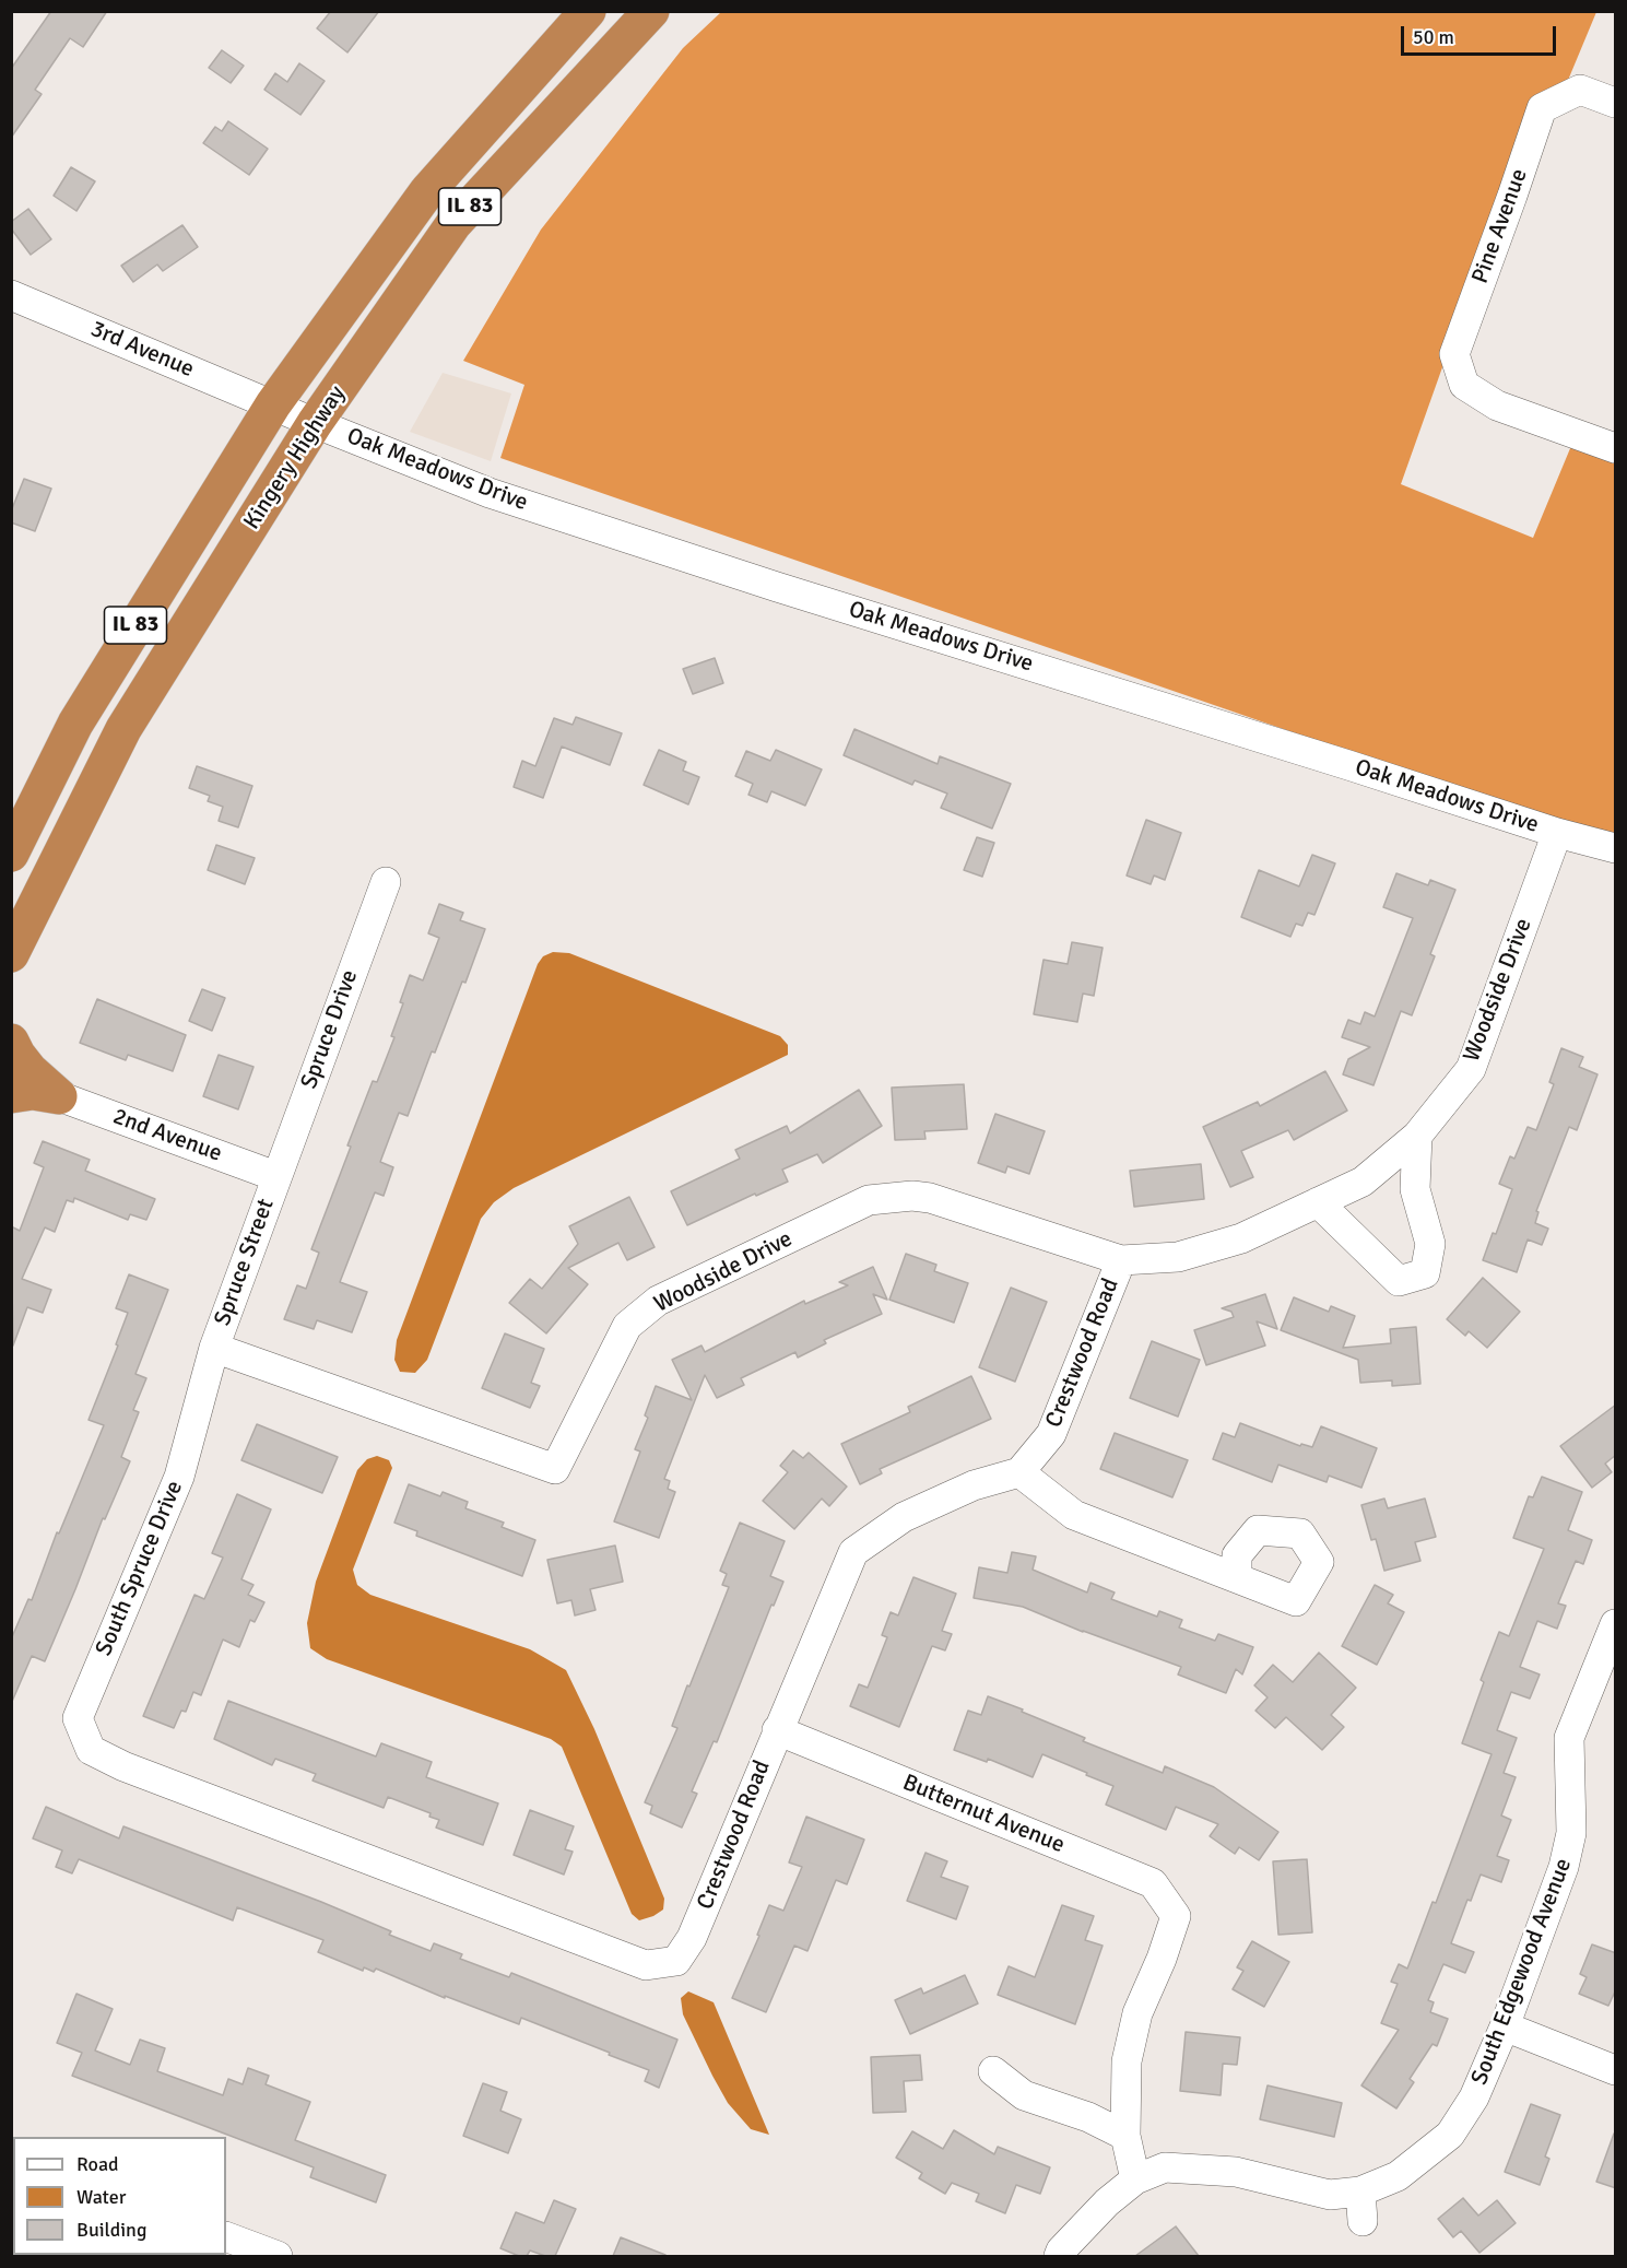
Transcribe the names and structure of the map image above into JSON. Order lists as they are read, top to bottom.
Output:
{
  "streets": {
    "highway": ["IL 83", "Kingery Highway"],
    "street": [
      "Pine Avenue",
      "3rd Avenue",
      "Oak Meadows Drive",
      "Woodside Drive",
      "Spruce Drive",
      "2nd Avenue",
      "Spruce Street",
      "Crestwood Road",
      "South Spruce Drive",
      "Butternut Avenue",
      "South Edgewood Avenue"
    ]
  },
  "crossings": [
    ["3rd Avenue", "Kingery Highway"],
    ["3rd Avenue", "Oak Meadows Drive"],
    ["Kingery Highway", "Oak Meadows Drive"],
    ["Oak Meadows Drive", "Woodside Drive"],
    ["Woodside Drive", "Spruce Street"],
    ["Woodside Drive", "Crestwood Road"],
    ["Woodside Drive", "South Spruce Drive"],
    ["Spruce Drive", "2nd Avenue"],
    ["Spruce Drive", "Spruce Street"],
    ["2nd Avenue", "Spruce Street"],
    ["Spruce Street", "South Spruce Drive"],
    ["Crestwood Road", "South Spruce Drive"],
    ["Crestwood Road", "Butternut Avenue"]
  ],
  "legend": ["Road", "Water", "Building"],
  "scale_bar": "50 m"
}
